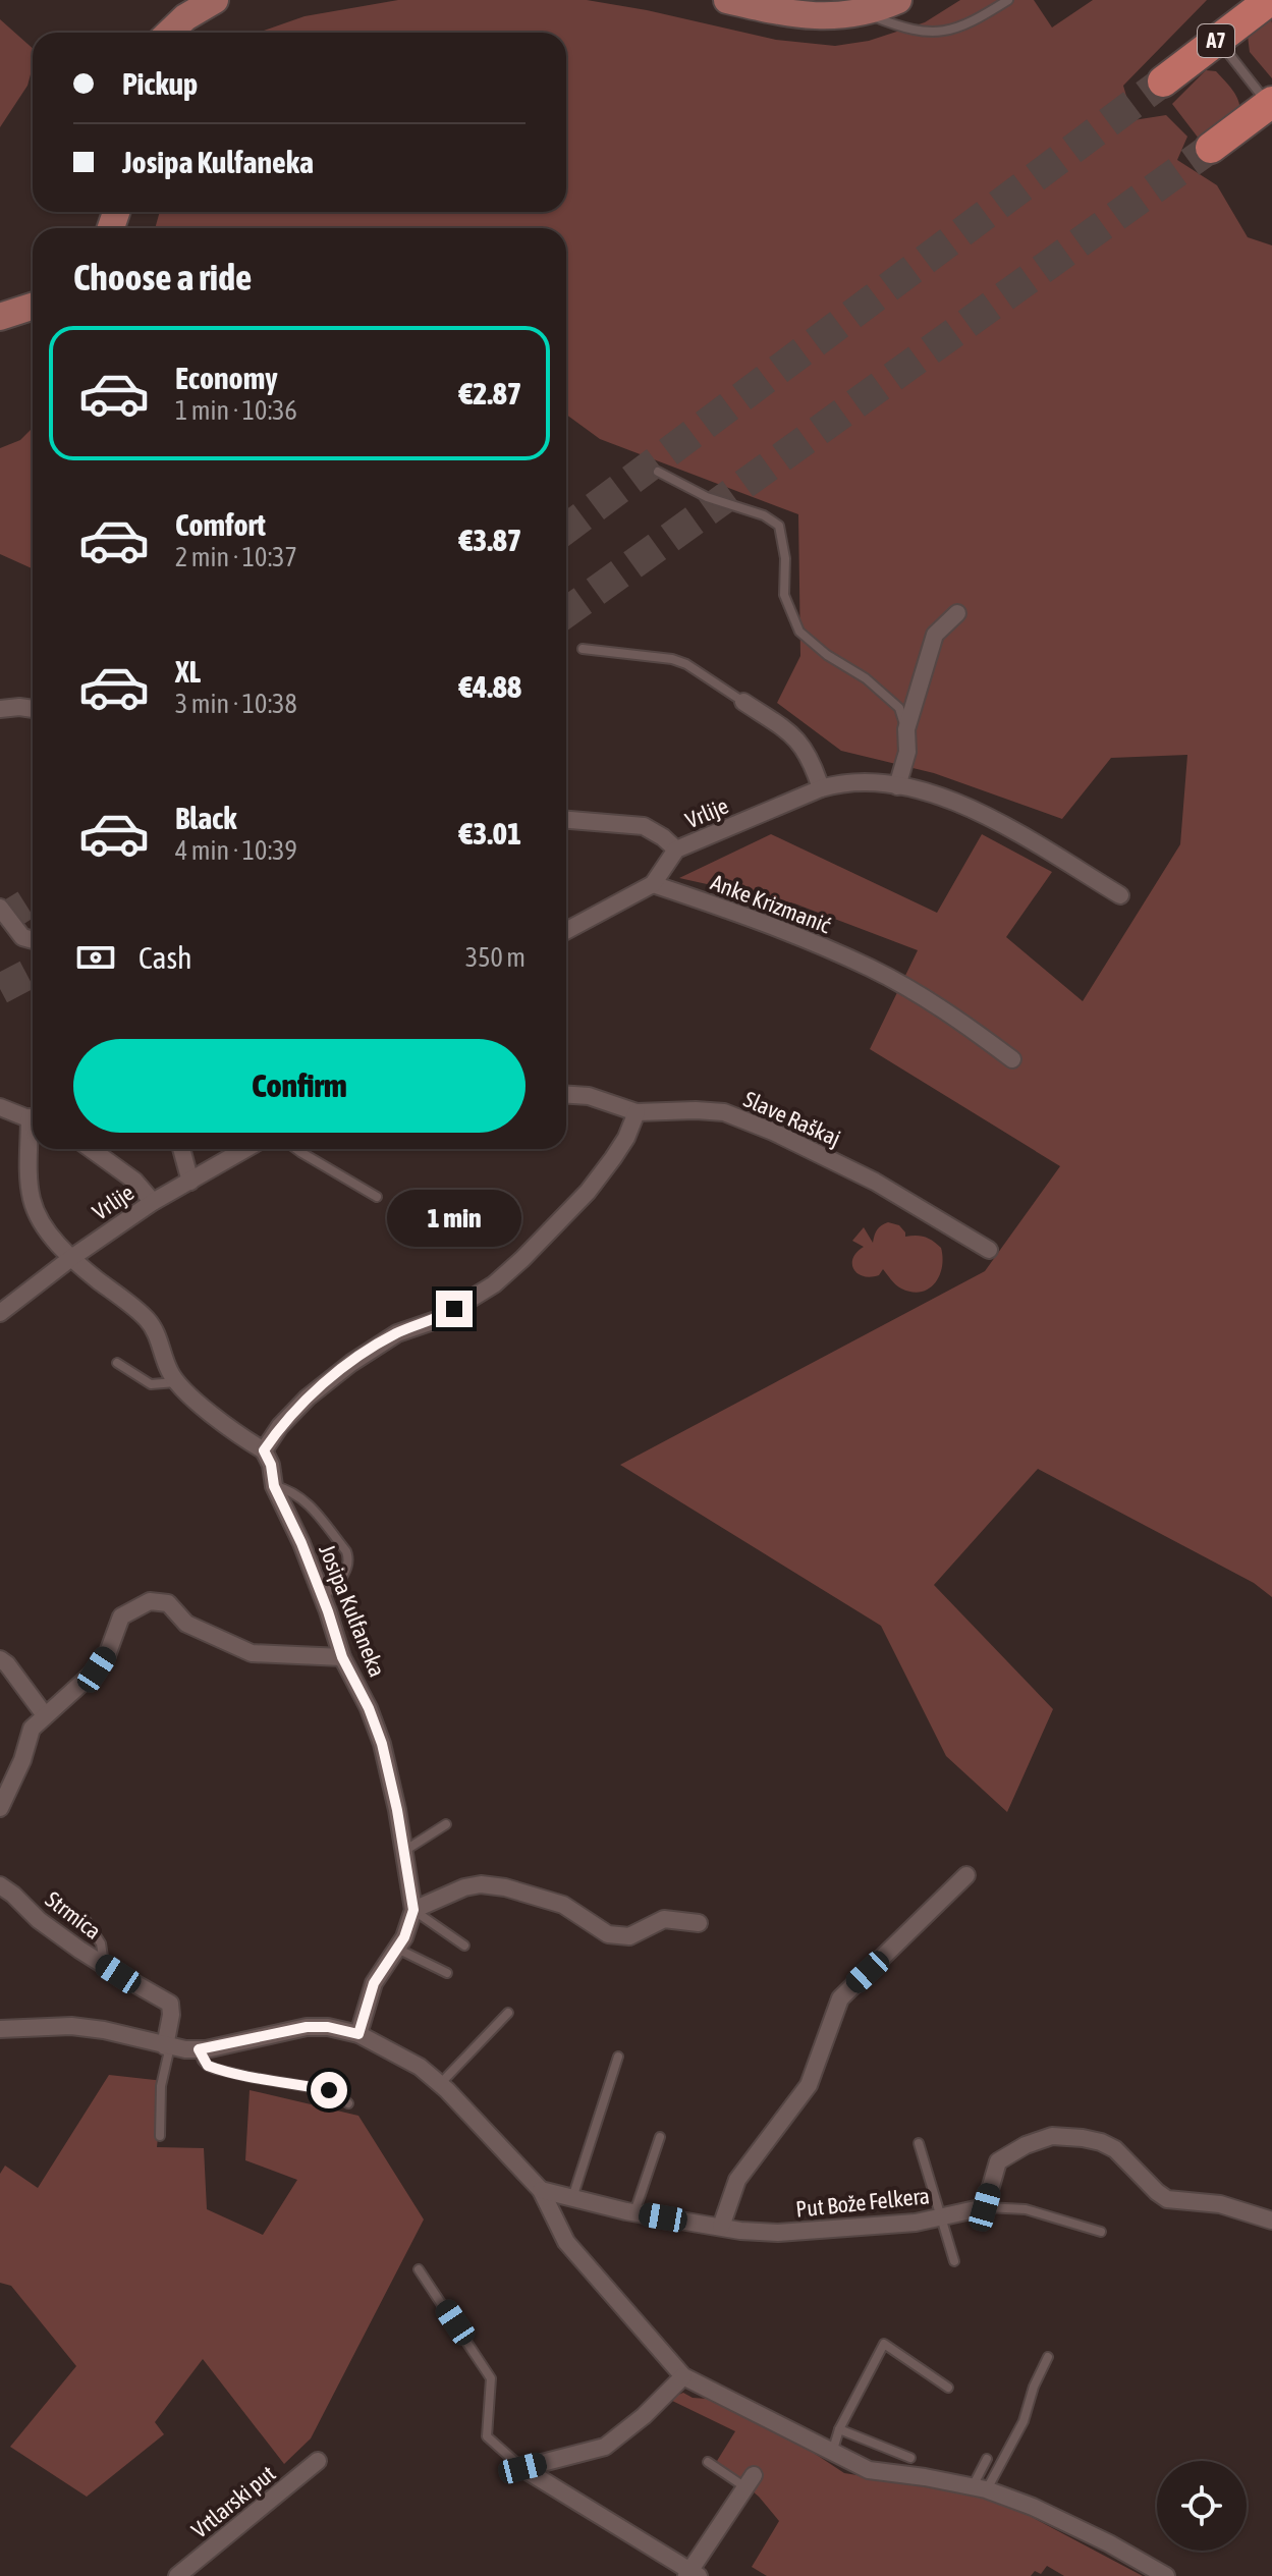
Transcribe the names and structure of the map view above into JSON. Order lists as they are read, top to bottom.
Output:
{
  "streets": {
    "highway": ["A7"],
    "street": [
      "Vrlije",
      "Anke Krizmanić",
      "Slave Raškaj",
      "Josipa Kulfaneka",
      "Strmica",
      "Put Bože Felkera",
      "Vrtlarski put"
    ]
  },
  "crossings": [
    ["Vrlije", "Anke Krizmanić"]
  ],
  "page": {
    "banner": ["Pickup", "Josipa Kulfaneka"],
    "heading": "Choose a ride",
    "list": [
      {
        "name": "Economy",
        "note": "1 min · 10:36",
        "value": "€2.87"
      },
      {
        "name": "Comfort",
        "note": "2 min · 10:37",
        "value": "€3.87"
      },
      {
        "name": "XL",
        "note": "3 min · 10:38",
        "value": "€4.88"
      },
      {
        "name": "Black",
        "note": "4 min · 10:39",
        "value": "€3.01"
      }
    ],
    "pay": ["Cash", "350 m"],
    "buttons": "Confirm",
    "bubble": "1 min"
  }
}
